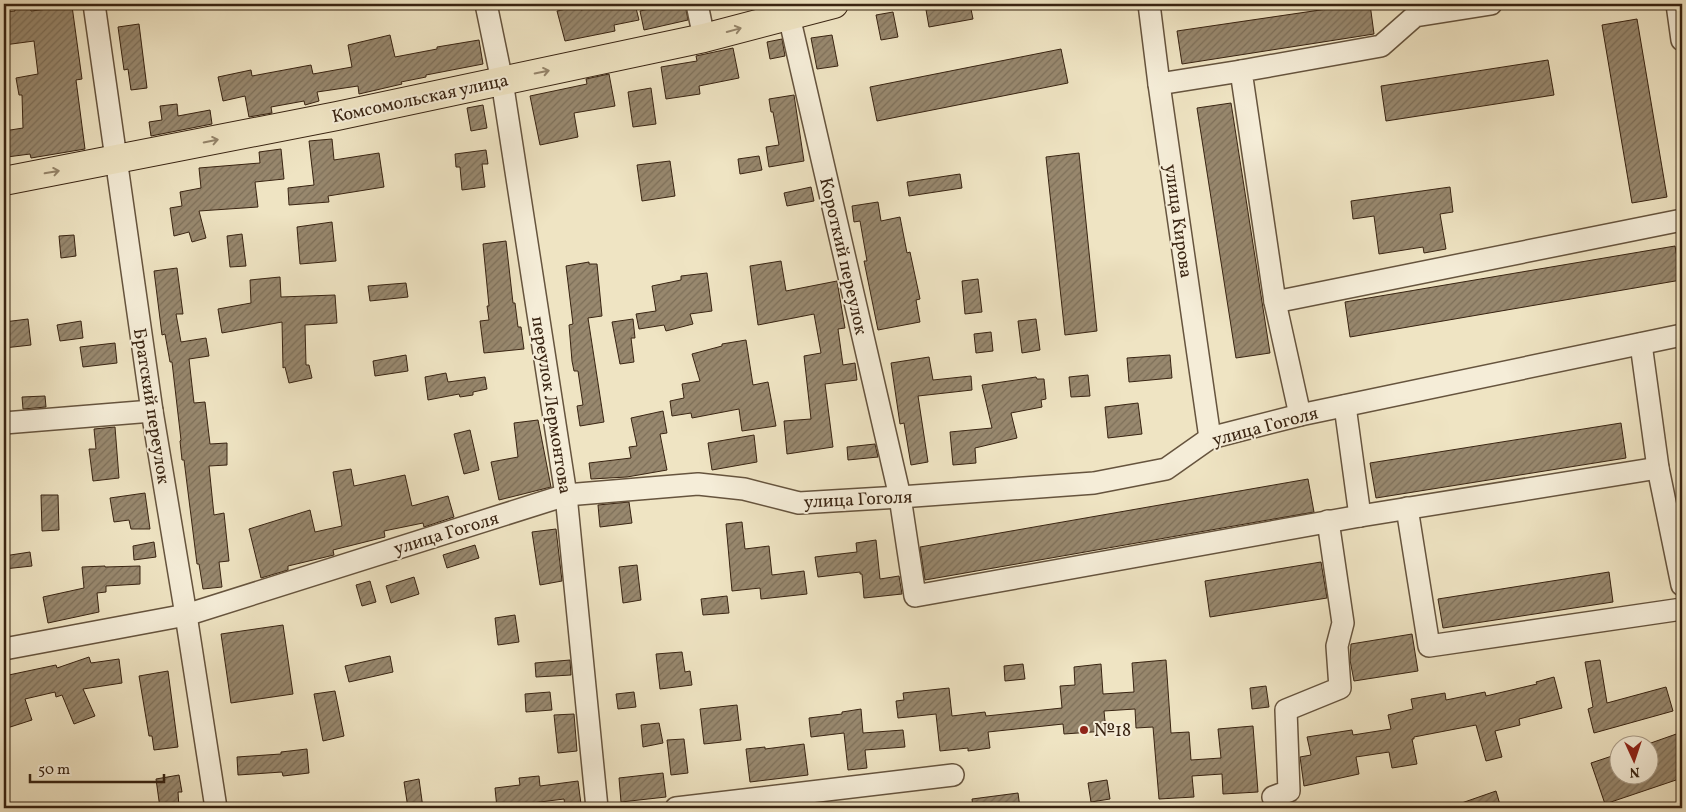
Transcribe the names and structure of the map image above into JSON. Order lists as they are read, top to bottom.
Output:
{
  "streets": {
    "main road": ["Комсомольская улица"],
    "street": [
      "улица Кирова",
      "Короткий переулок",
      "переулок Лермонтова",
      "Братский переулок",
      "улица Гоголя"
    ]
  },
  "crossings": [
    ["Комсомольская улица", "Короткий переулок"],
    ["Комсомольская улица", "переулок Лермонтова"],
    ["Комсомольская улица", "Братский переулок"],
    ["улица Кирова", "улица Гоголя"],
    ["Короткий переулок", "улица Гоголя"],
    ["переулок Лермонтова", "улица Гоголя"],
    ["Братский переулок", "улица Гоголя"]
  ],
  "one_way": ["Комсомольская улица"],
  "places": ["№18"],
  "scale_bar": "50 m",
  "north": "bottom"
}
